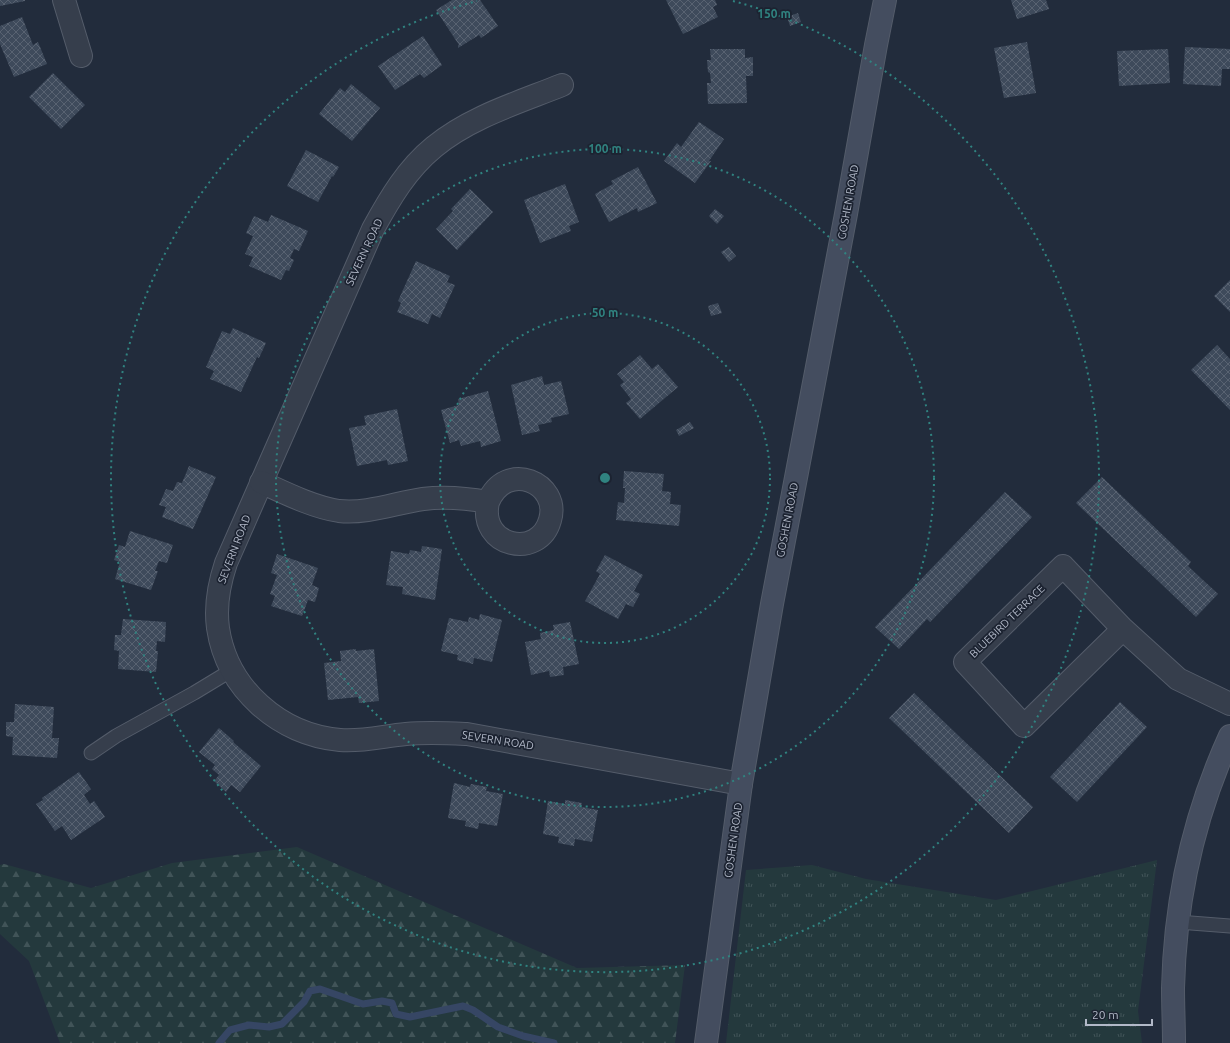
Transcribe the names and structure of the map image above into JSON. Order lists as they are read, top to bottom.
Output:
{
  "streets": {
    "street": ["GOSHEN ROAD", "SEVERN ROAD", "BLUEBIRD TERRACE"]
  },
  "crossings": [
    ["GOSHEN ROAD", "SEVERN ROAD"]
  ],
  "scale_bar": "20 m",
  "rings": ["150 m", "100 m", "50 m"]
}
